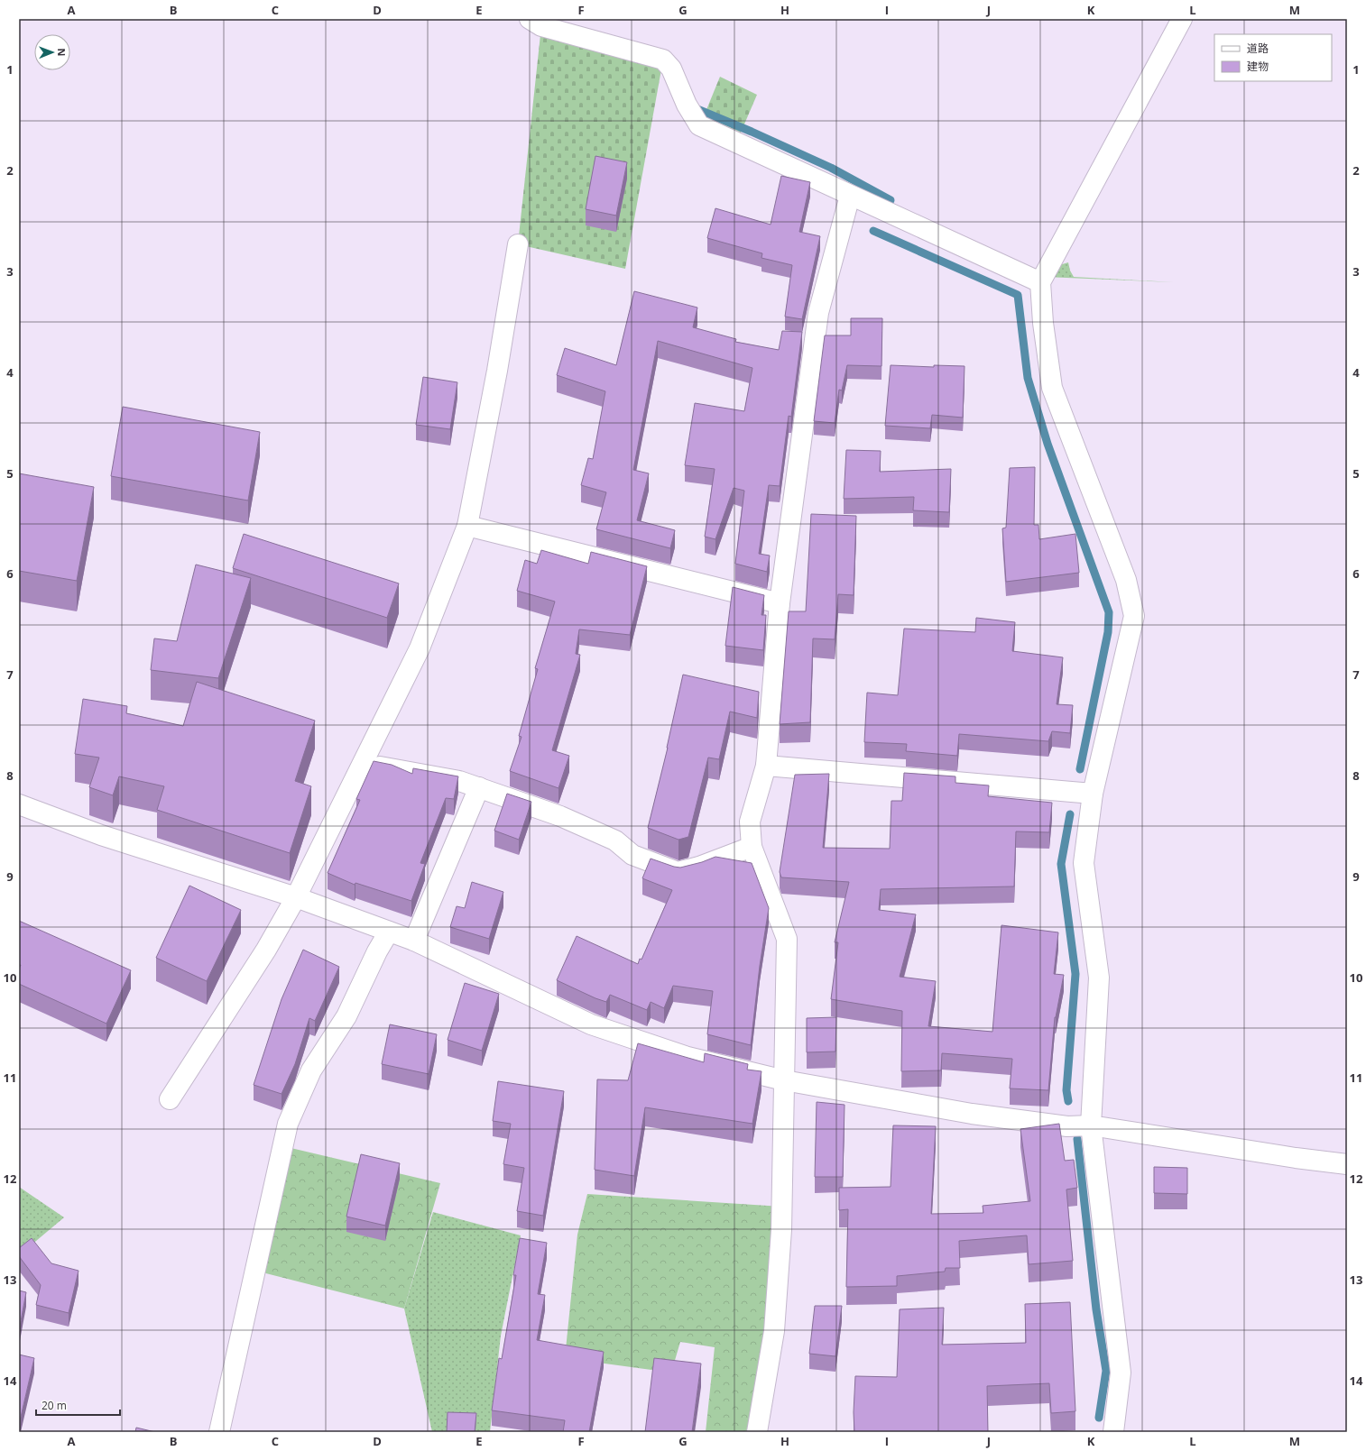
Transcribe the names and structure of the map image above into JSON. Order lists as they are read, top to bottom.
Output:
{
  "legend": ["道路", "建物"],
  "scale_bar": "20 m",
  "north": "right",
  "grid": {
    "columns": [
      "A",
      "B",
      "C",
      "D",
      "E",
      "F",
      "G",
      "H",
      "I",
      "J",
      "K",
      "L",
      "M"
    ],
    "rows": [
      "1",
      "2",
      "3",
      "4",
      "5",
      "6",
      "7",
      "8",
      "9",
      "10",
      "11",
      "12",
      "13",
      "14"
    ]
  }
}
